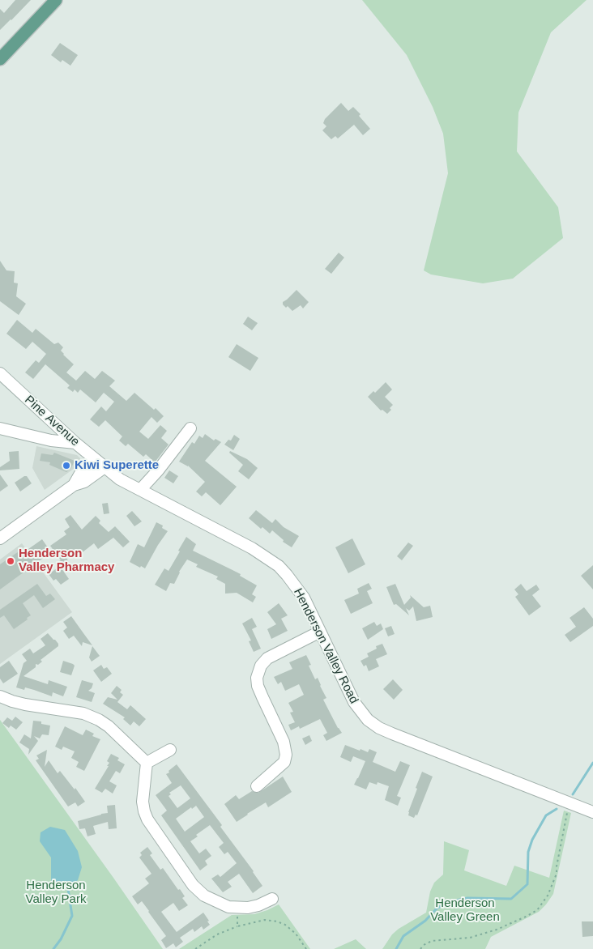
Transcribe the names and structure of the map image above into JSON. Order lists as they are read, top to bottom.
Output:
{
  "streets": {
    "street": ["Pine Avenue", "Henderson Valley Road"]
  },
  "crossings": [
    ["Pine Avenue", "Henderson Valley Road"]
  ],
  "parks": ["Henderson Valley Park", "Henderson Valley Green"],
  "places": ["Kiwi Superette", "Henderson Valley Pharmacy"]
}
